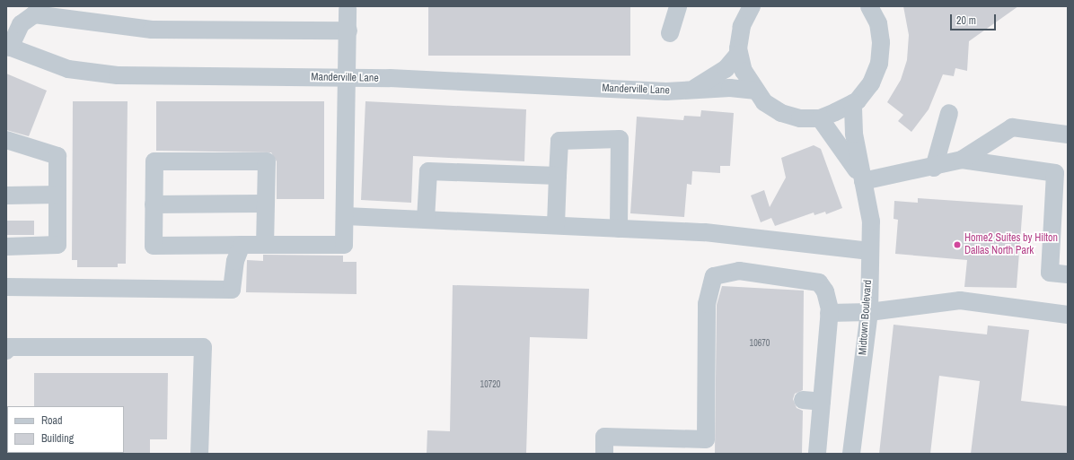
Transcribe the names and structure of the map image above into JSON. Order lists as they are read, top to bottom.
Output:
{
  "streets": {
    "street": ["Manderville Lane", "Midtown Boulevard"]
  },
  "places": ["Home2 Suites by Hilton Dallas North Park"],
  "house_numbers": ["10670", "10720"],
  "legend": ["Road", "Building"],
  "scale_bar": "20 m"
}
